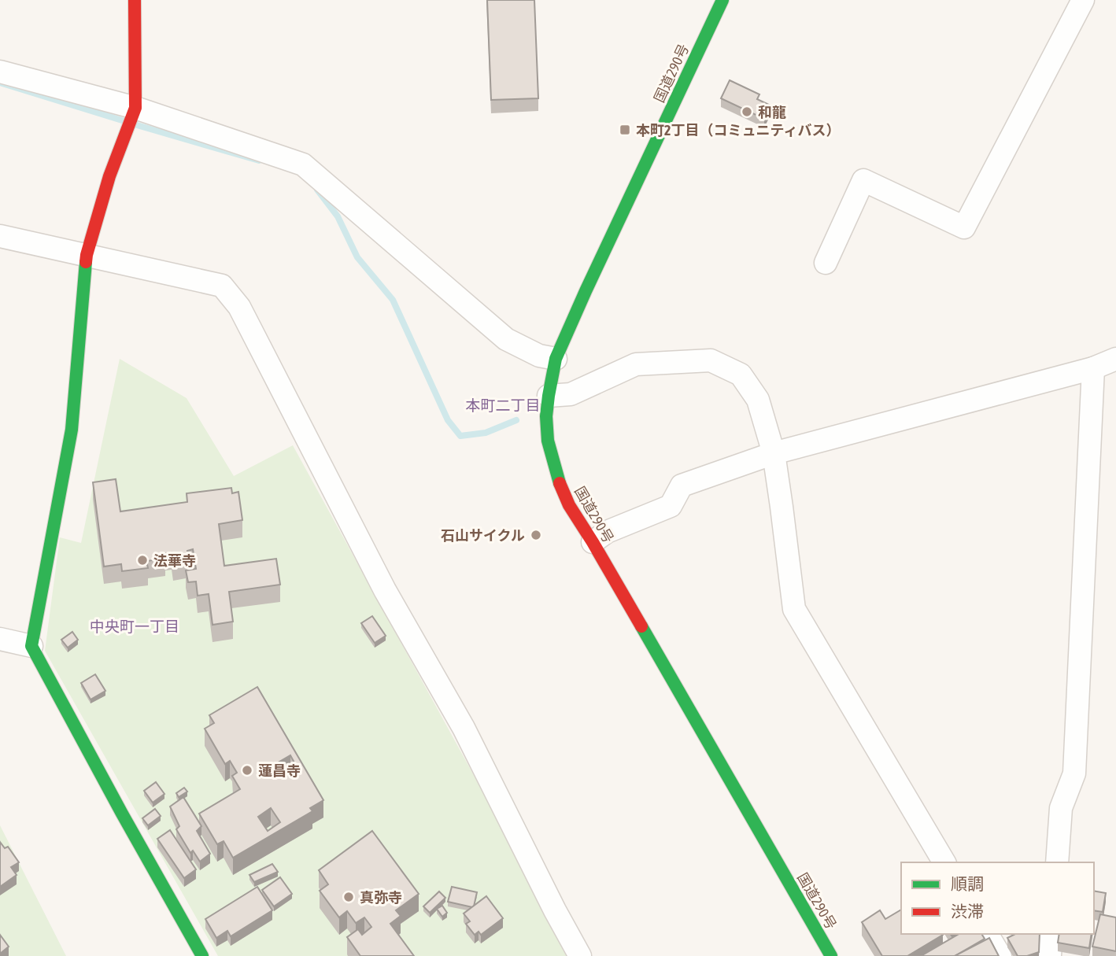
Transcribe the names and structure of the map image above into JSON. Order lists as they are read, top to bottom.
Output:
{
  "streets": {
    "main road": ["国道290号"]
  },
  "districts": ["本町二丁目", "中央町一丁目"],
  "places": {
    "other": [
      "和龍",
      "石山サイクル",
      "法華寺",
      "蓮昌寺",
      "真弥寺"
    ],
    "transit": ["本町2丁目（コミュニティバス）"]
  },
  "legend": ["順調", "渋滞"]
}
